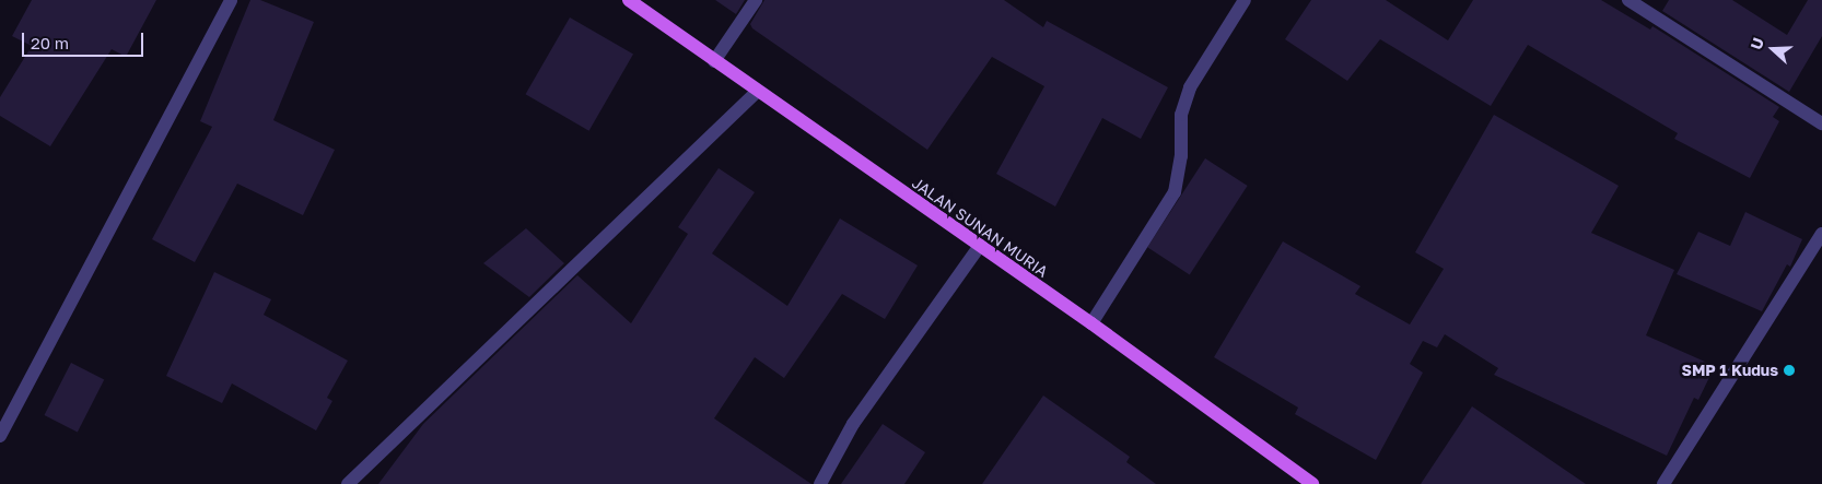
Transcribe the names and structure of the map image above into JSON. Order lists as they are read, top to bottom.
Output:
{
  "streets": {
    "main road": ["JALAN SUNAN MURIA"]
  },
  "places": ["SMP 1 Kudus"],
  "scale_bar": "20 m",
  "north": "left"
}
